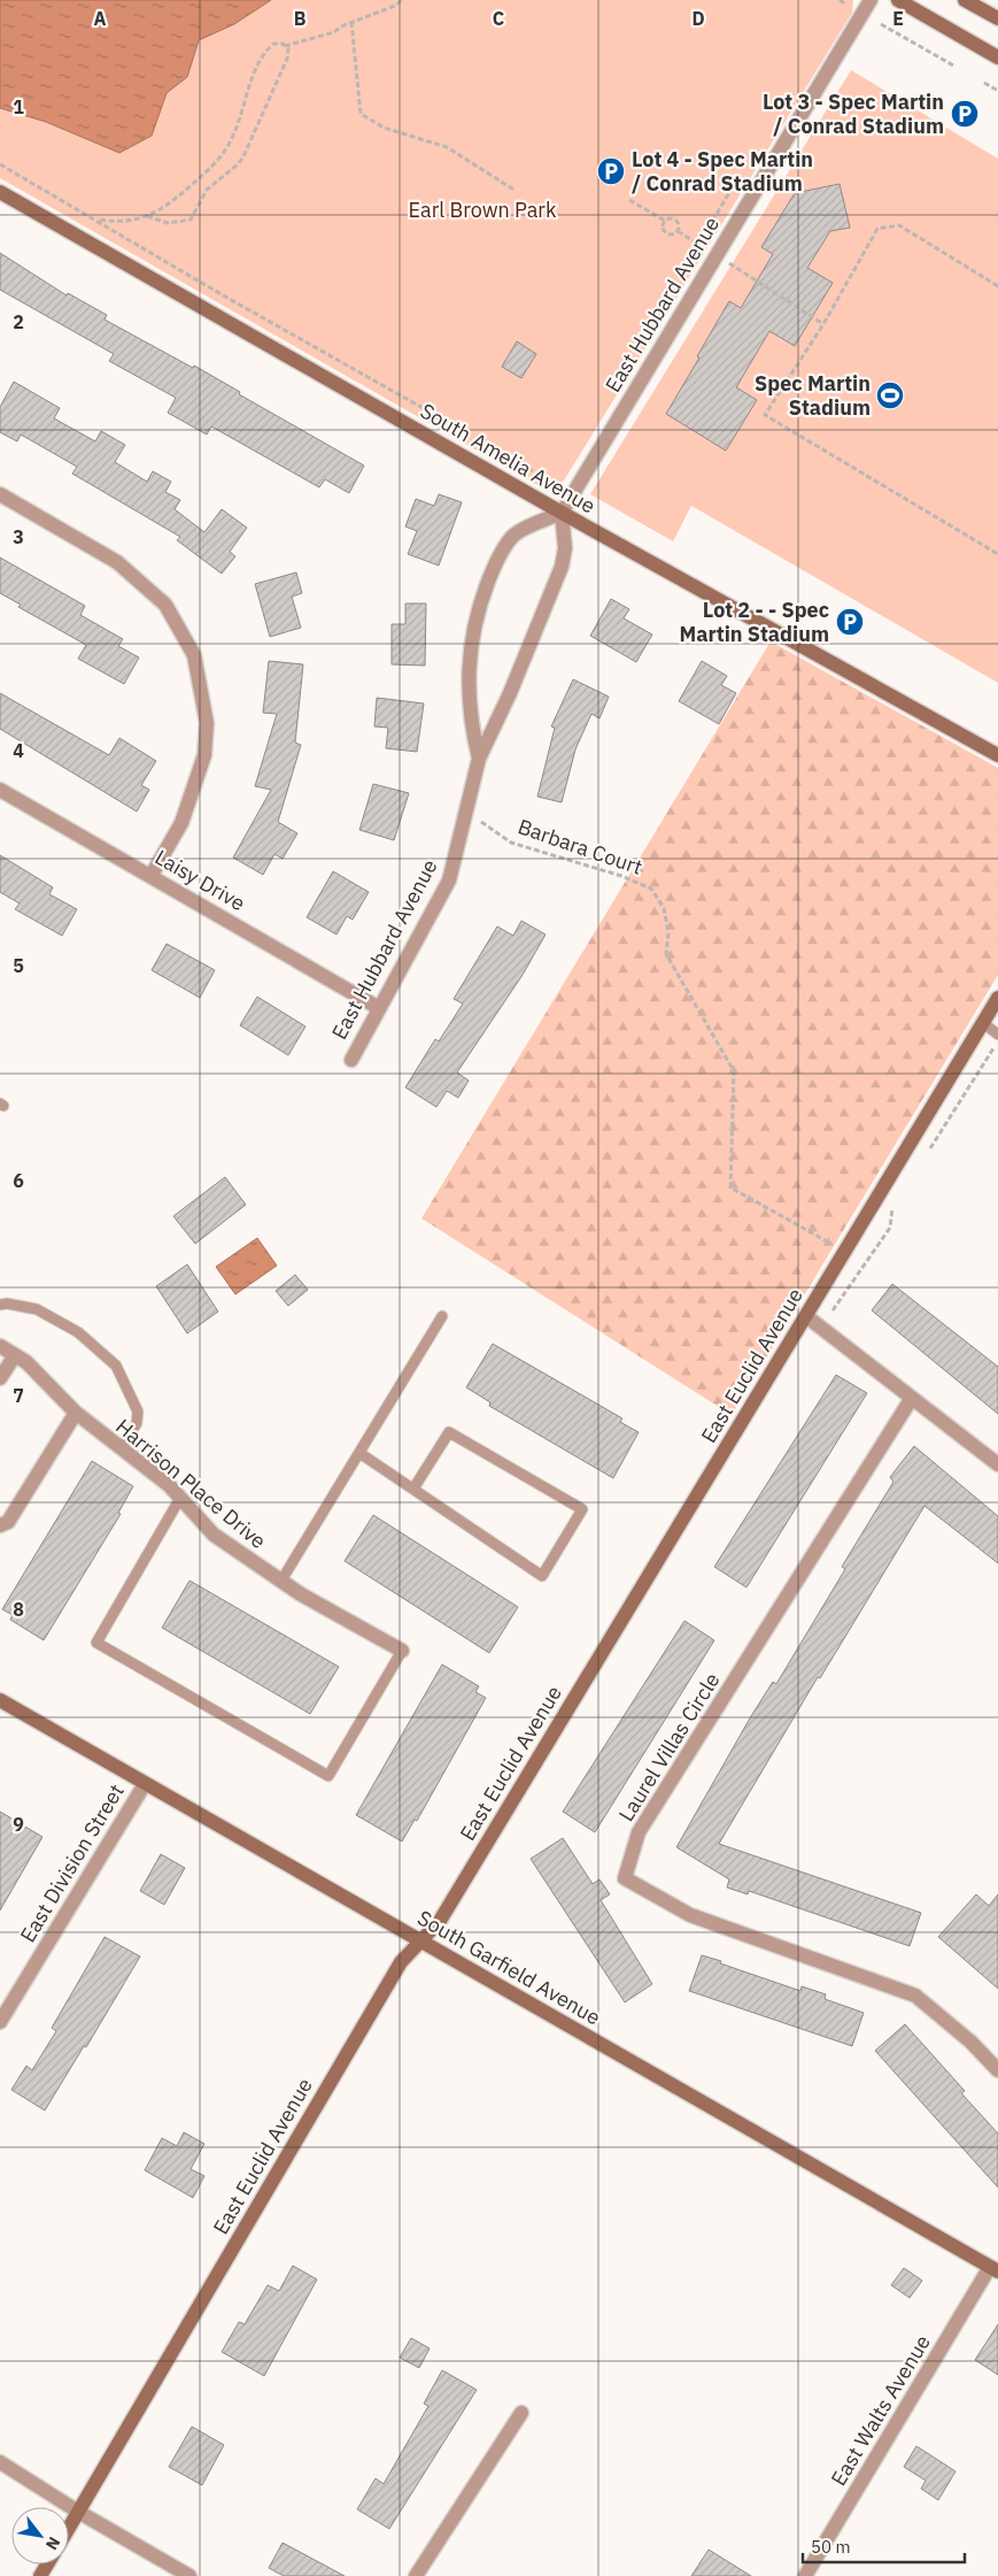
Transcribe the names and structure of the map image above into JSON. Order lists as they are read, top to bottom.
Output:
{
  "streets": {
    "street": [
      "East Hubbard Avenue",
      "South Amelia Avenue",
      "Laisy Drive",
      "East Euclid Avenue",
      "Harrison Place Drive",
      "Laurel Villas Circle",
      "East Division Street",
      "South Garfield Avenue",
      "East Walts Avenue"
    ],
    "path": ["Barbara Court"]
  },
  "crossings": [
    ["East Hubbard Avenue", "South Amelia Avenue"],
    ["East Hubbard Avenue", "Barbara Court"],
    ["East Hubbard Avenue", "Laisy Drive"],
    ["Barbara Court", "East Euclid Avenue"],
    ["East Euclid Avenue", "South Garfield Avenue"],
    ["East Division Street", "South Garfield Avenue"],
    ["South Garfield Avenue", "East Walts Avenue"]
  ],
  "parks": ["Earl Brown Park"],
  "places": {
    "parking": ["Lot 3 - Spec Martin / Conrad Stadium", "Lot 4 - Spec Martin / Conrad Stadium", "Lot 2 - - Spec Martin Stadium"],
    "sports": ["Spec Martin Stadium"]
  },
  "scale_bar": "50 m",
  "north": "bottom right",
  "grid": {
    "columns": [
      "A",
      "B",
      "C",
      "D",
      "E"
    ],
    "rows": [
      "1",
      "2",
      "3",
      "4",
      "5",
      "6",
      "7",
      "8",
      "9"
    ]
  }
}
